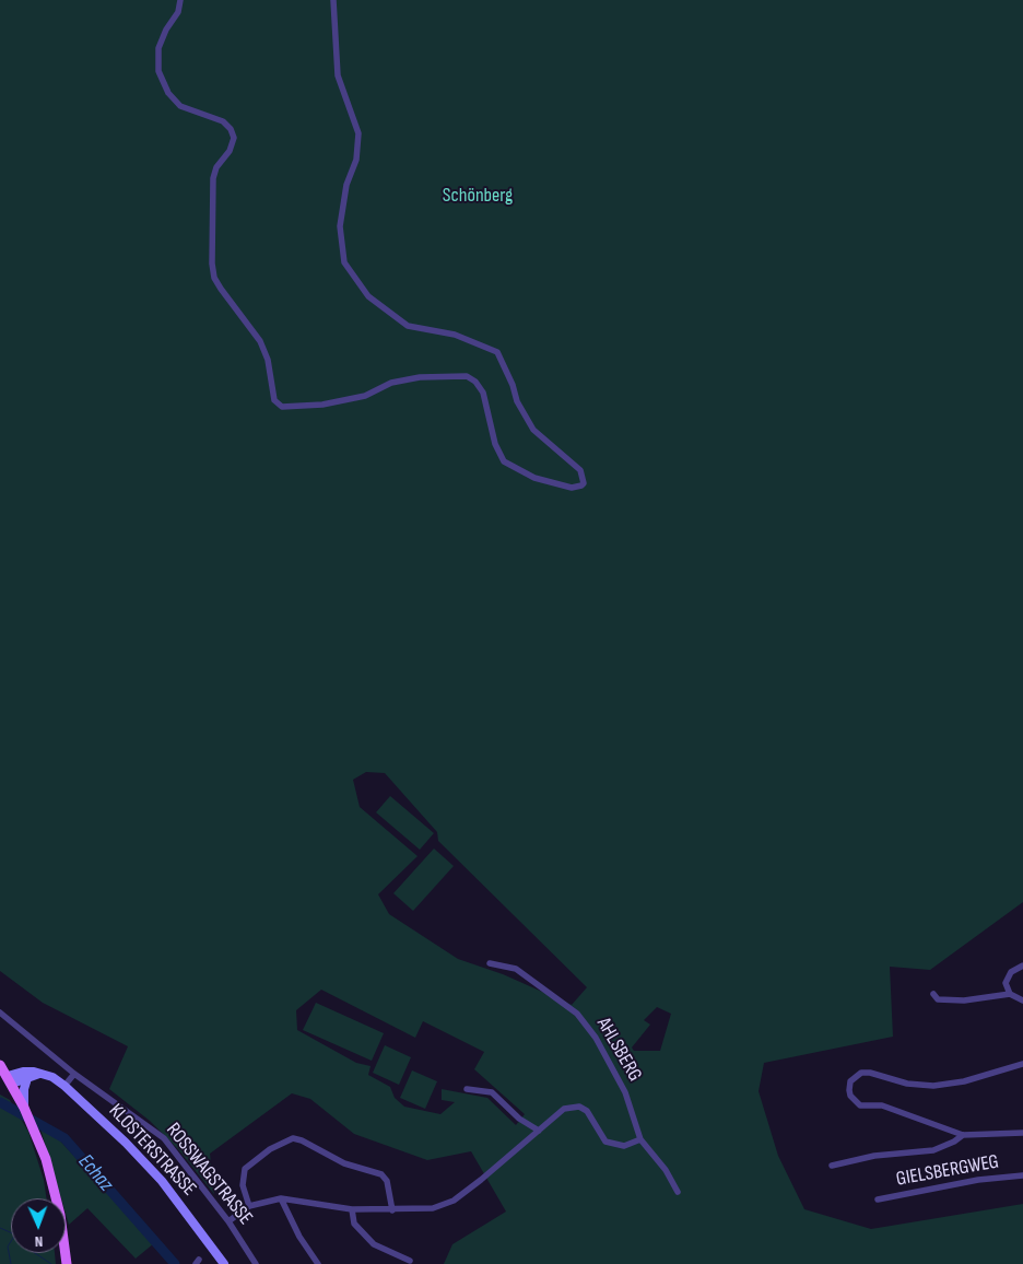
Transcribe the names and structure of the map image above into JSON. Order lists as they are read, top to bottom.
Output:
{
  "streets": {
    "main road": ["KLOSTERSTRASSE"],
    "street": ["AHLSBERG", "GIELSBERGWEG", "ROSSWAGSTRASSE"]
  },
  "water": ["Echaz"],
  "parks": ["Schönberg"],
  "north": "bottom"
}
